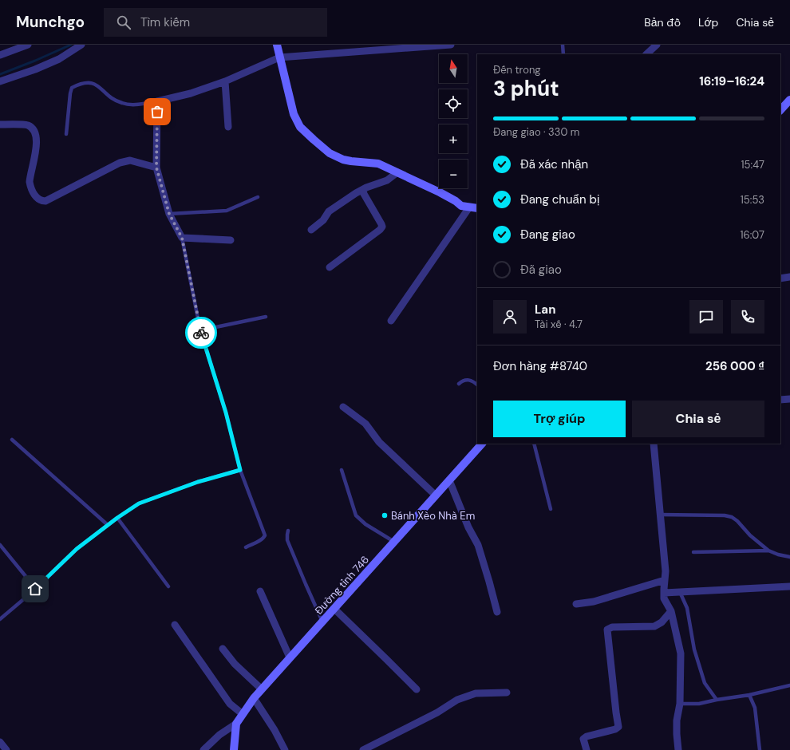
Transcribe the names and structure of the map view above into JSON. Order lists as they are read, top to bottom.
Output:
{
  "streets": {
    "main road": ["Đường tỉnh 746"]
  },
  "places": ["Bánh Xèo Nhà Em"],
  "north": "top",
  "page": {
    "header": "Munchgo",
    "search": "Tìm kiếm",
    "nav": ["Bản đồ", "Lớp", "Chia sẻ"],
    "map_buttons": ["+", "−"],
    "heading": ["3 phút", "Đến trong", "16:19–16:24"],
    "panel": [
      "Lan",
      "Tài xế · 4.7",
      "Đơn hàng #8740",
      "256 000 ₫"
    ],
    "bar": "Đang giao · 330 m",
    "list": [
      ["Đã xác nhận", "15:47"],
      ["Đang chuẩn bị", "15:53"],
      ["Đang giao", "16:07"],
      "Đã giao"
    ],
    "buttons": ["Trợ giúp", "Chia sẻ"]
  }
}
